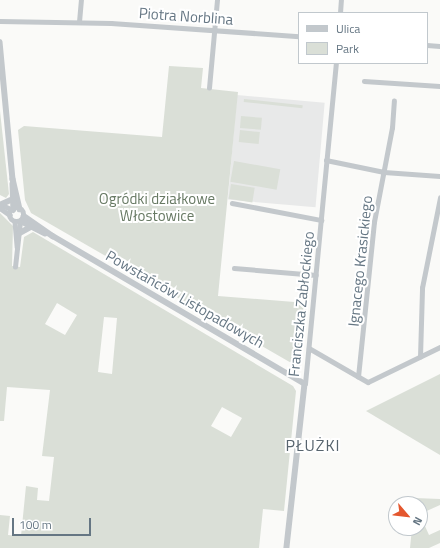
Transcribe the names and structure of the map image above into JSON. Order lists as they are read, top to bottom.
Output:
{
  "streets": {
    "street": [
      "Piotra Norblina",
      "Ignacego Krasickiego",
      "Powstańców Listopadowych",
      "Franciszka Zabłockiego"
    ]
  },
  "crossings": [
    ["Powstańców Listopadowych", "Franciszka Zabłockiego"]
  ],
  "districts": ["PŁUŻKI"],
  "parks": ["Ogródki działkowe Włostowice"],
  "legend": ["Ulica", "Park"],
  "scale_bar": "100 m",
  "north": "bottom right"
}
